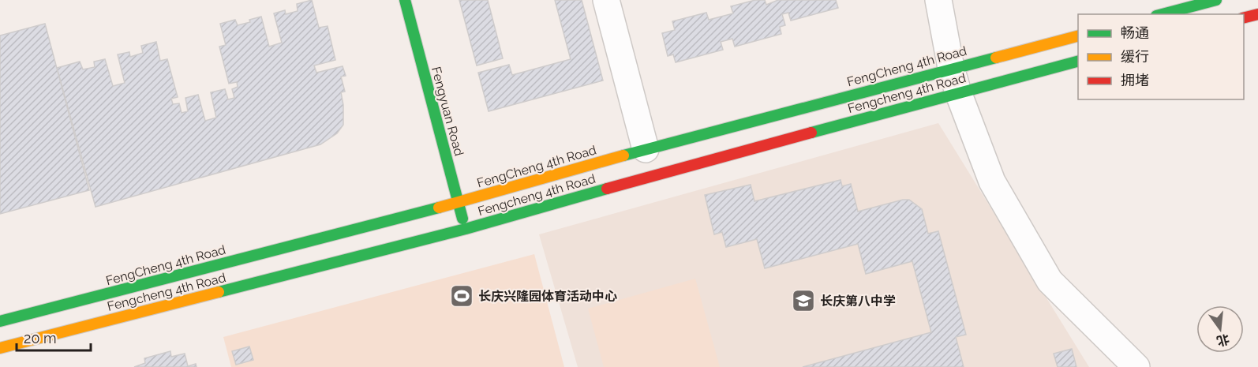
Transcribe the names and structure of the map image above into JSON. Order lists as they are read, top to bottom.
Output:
{
  "streets": {
    "street": ["FengCheng 4th Road", "Fengcheng 4th Road", "Fengyuan Road"]
  },
  "crossings": [
    ["FengCheng 4th Road", "Fengcheng 4th Road"],
    ["FengCheng 4th Road", "Fengyuan Road"],
    ["Fengcheng 4th Road", "Fengyuan Road"]
  ],
  "places": {
    "sports": ["长庆兴隆园体育活动中心"],
    "school or university": ["长庆第八中学"]
  },
  "legend": ["畅通", "缓行", "拥堵"],
  "scale_bar": "20 m",
  "north": "bottom"
}
